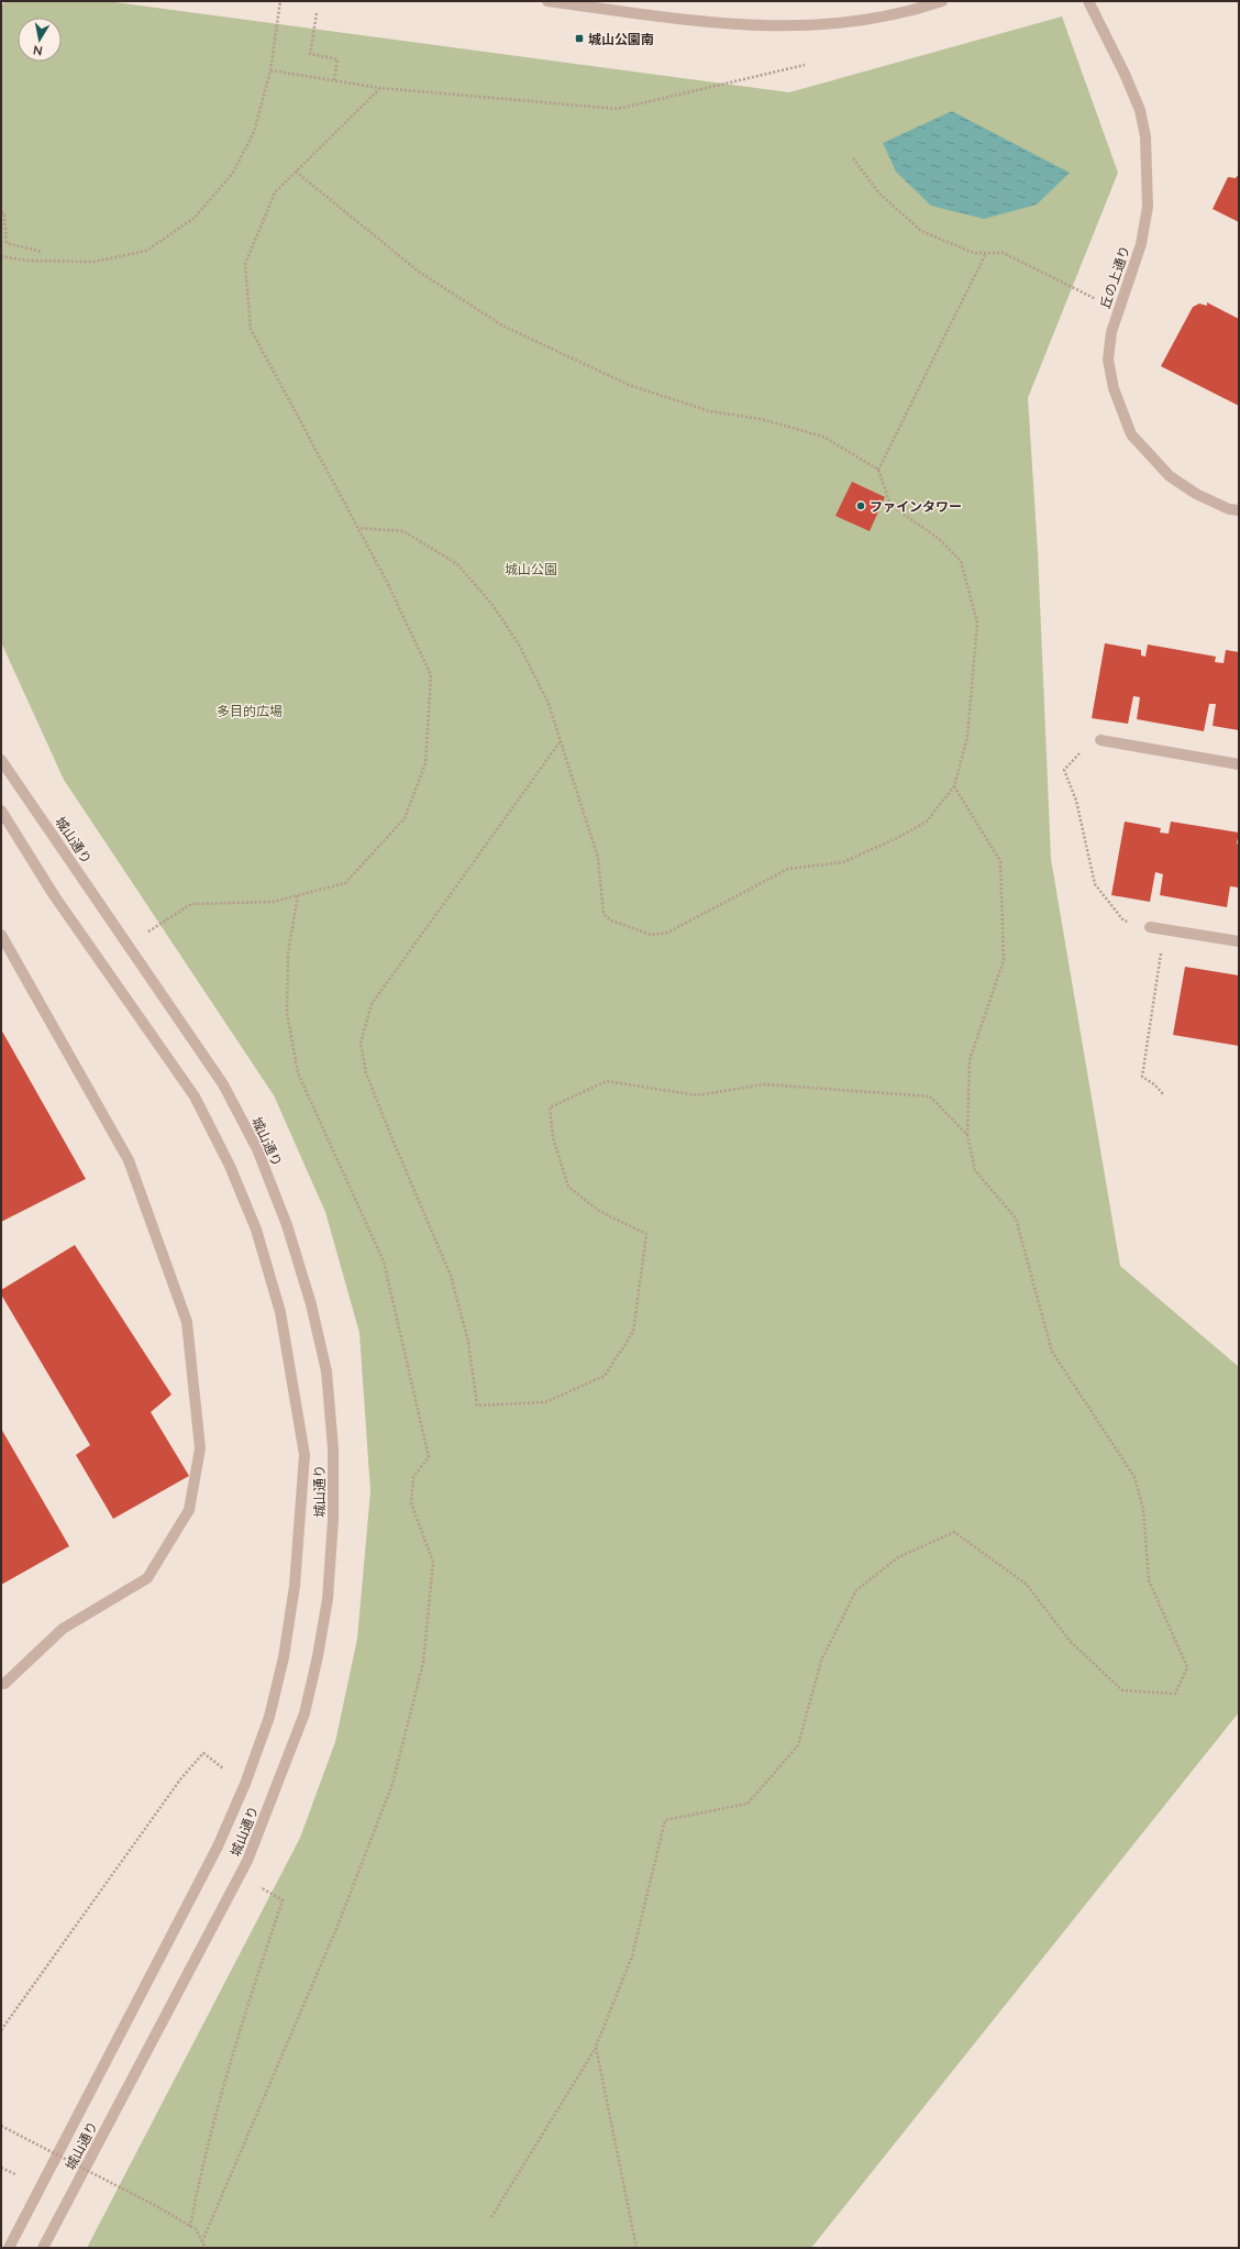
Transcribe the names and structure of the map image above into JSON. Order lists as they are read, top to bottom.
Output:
{
  "streets": {
    "street": ["丘の上通り", "城山通り"]
  },
  "parks": ["城山公園", "多目的広場"],
  "places": {
    "transit": ["城山公園南"],
    "other": ["ファインタワー"]
  },
  "north": "bottom"
}
